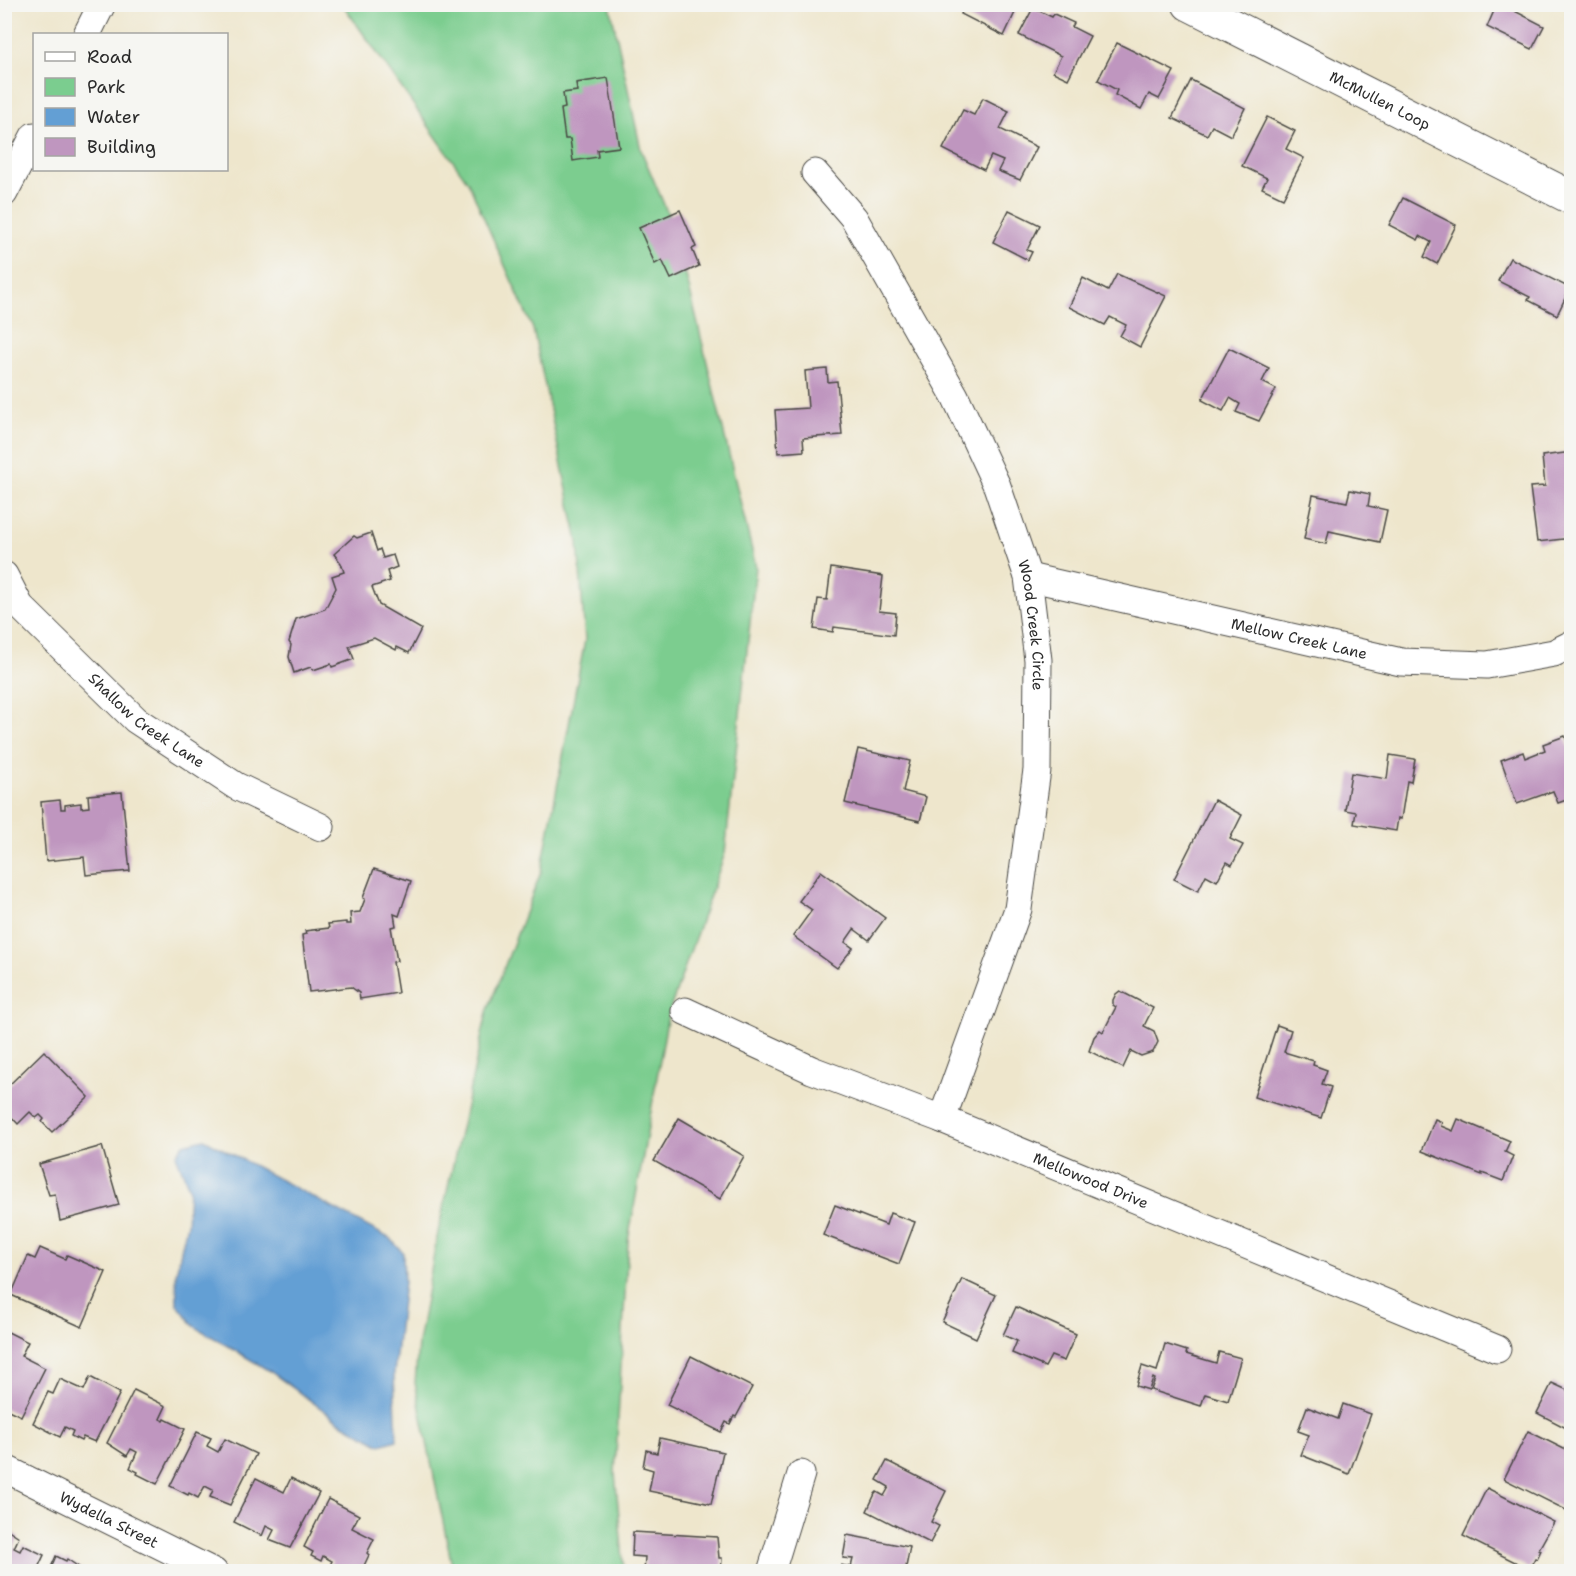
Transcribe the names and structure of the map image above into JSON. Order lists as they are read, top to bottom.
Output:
{
  "streets": {
    "street": [
      "McMullen Loop",
      "Wood Creek Circle",
      "Mellow Creek Lane",
      "Shallow Creek Lane",
      "Mellowood Drive",
      "Wydella Street"
    ]
  },
  "crossings": [
    ["Wood Creek Circle", "Mellow Creek Lane"],
    ["Wood Creek Circle", "Mellowood Drive"]
  ],
  "legend": [
    "Road",
    "Park",
    "Water",
    "Building"
  ]
}
